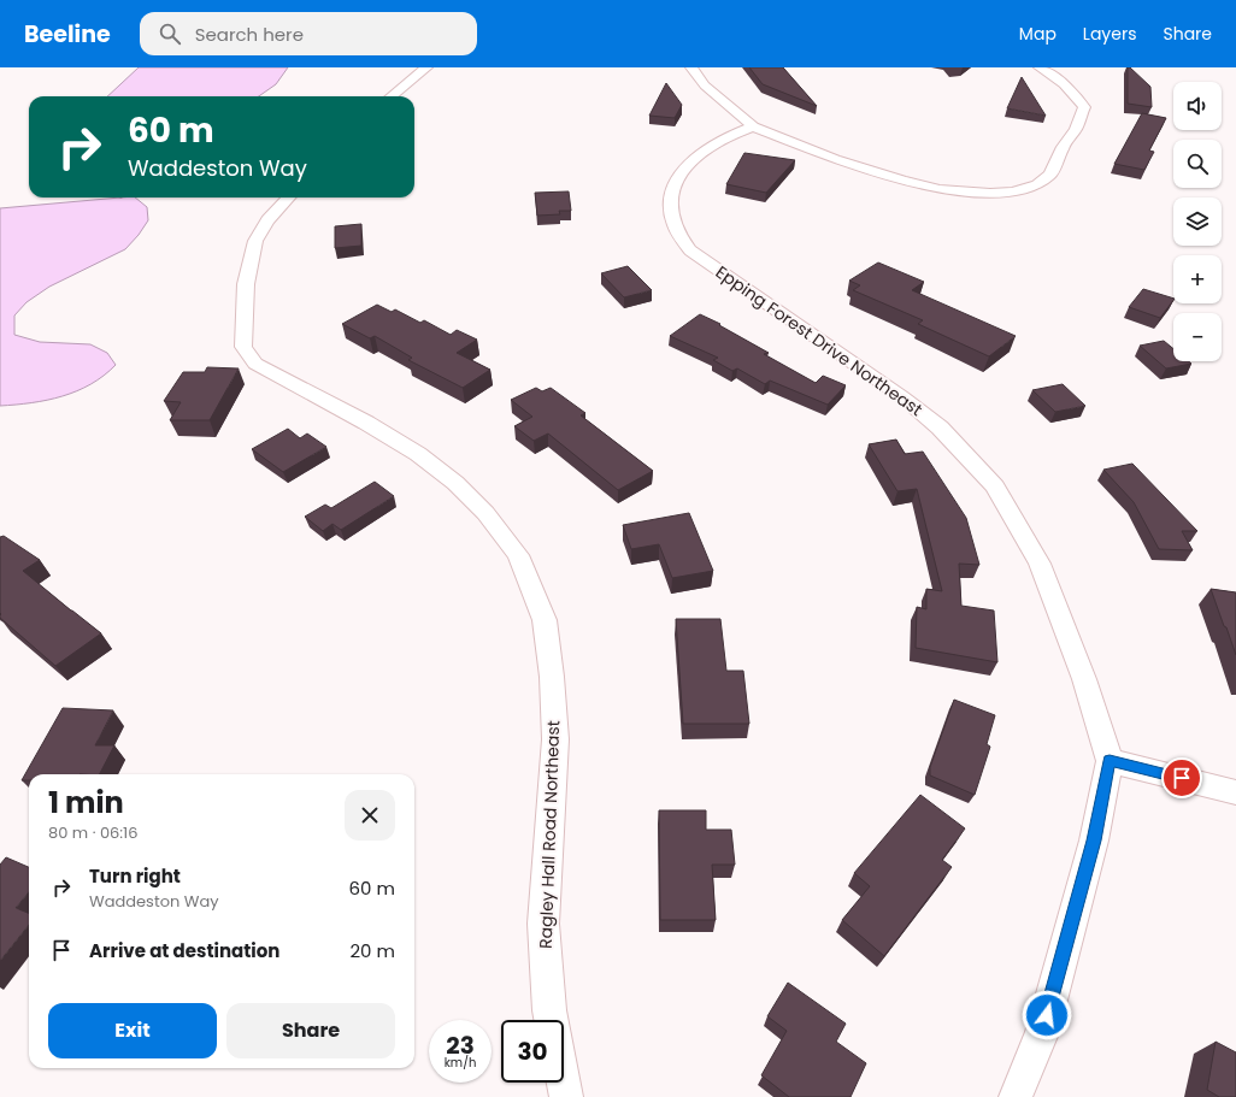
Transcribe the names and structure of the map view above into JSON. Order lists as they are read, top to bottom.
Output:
{
  "streets": {
    "street": ["Epping Forest Drive Northeast", "Ragley Hall Road Northeast"]
  },
  "page": {
    "header": "Beeline",
    "search": "Search here",
    "nav": ["Map", "Layers", "Share"],
    "map_buttons": ["+", "−"],
    "turn": ["60 m", "Waddeston Way"],
    "heading": ["1 min", "80 m · 06:16"],
    "list": [
      {
        "name": "Turn right",
        "note": "Waddeston Way",
        "value": "60 m"
      },
      {
        "name": "Arrive at destination",
        "value": "20 m"
      }
    ],
    "buttons": ["Exit", "Share"],
    "speed": "23 km/h",
    "limit": "30"
  }
}
